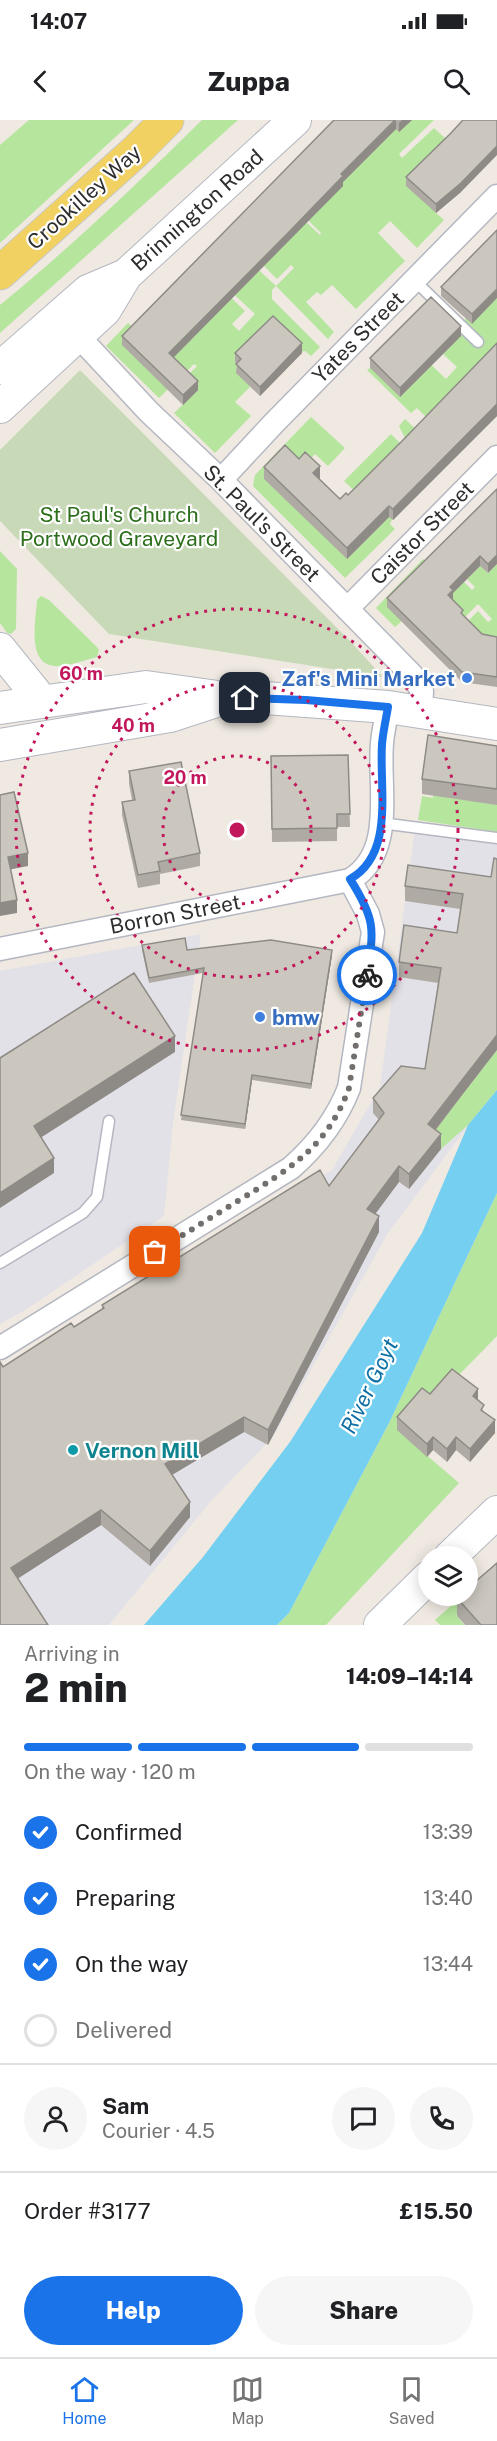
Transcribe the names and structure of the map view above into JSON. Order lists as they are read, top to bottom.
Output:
{
  "streets": {
    "main road": ["Crookilley Way", "Brinnington Road"],
    "street": [
      "Yates Street",
      "St. Paul's Street",
      "Caistor Street",
      "Borron Street"
    ]
  },
  "crossings": [
    ["Brinnington Road", "St. Paul's Street"],
    ["Yates Street", "St. Paul's Street"],
    ["St. Paul's Street", "Caistor Street"]
  ],
  "water": ["River Goyt"],
  "parks": ["St Paul's Church Portwood Graveyard"],
  "places": ["Zaf's Mini Market", "bmw", "Vernon Mill"],
  "page": {
    "status": "14:07",
    "header": "Zuppa",
    "heading": ["2 min", "Arriving in", "14:09–14:14"],
    "panel": [
      "Sam",
      "Courier · 4.5",
      "Order #3177",
      "£15.50"
    ],
    "bar": "On the way · 120 m",
    "list": [
      ["Confirmed", "13:39"],
      ["Preparing", "13:40"],
      ["On the way", "13:44"],
      "Delivered"
    ],
    "buttons": ["Help", "Share"],
    "tabs": ["Home", "Map", "Saved"]
  },
  "rings": ["60 m", "40 m", "20 m"]
}
